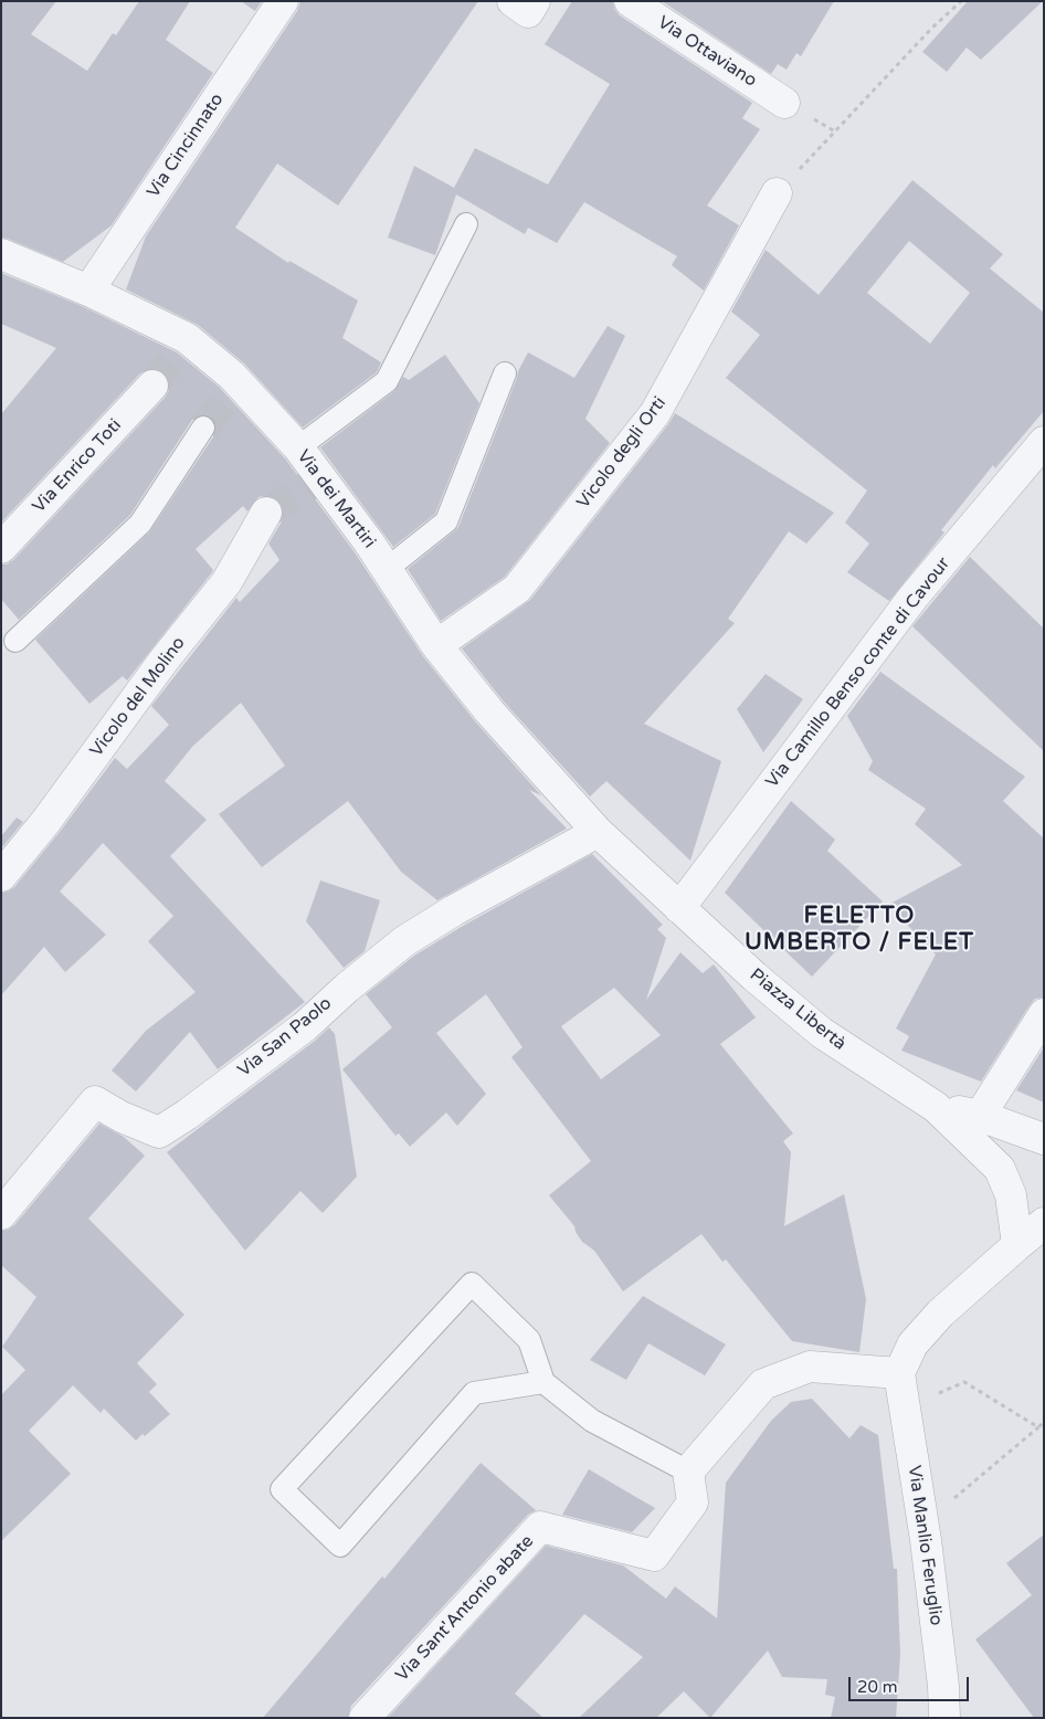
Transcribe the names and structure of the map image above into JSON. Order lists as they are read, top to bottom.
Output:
{
  "streets": {
    "street": [
      "Via Ottaviano",
      "Via Cincinnato",
      "Vicolo degli Orti",
      "Via Enrico Toti",
      "Via dei Martiri",
      "Via Camillo Benso conte di Cavour",
      "Vicolo del Molino",
      "Piazza Libertà",
      "Via San Paolo",
      "Via Manlio Feruglio",
      "Via Sant'Antonio abate"
    ]
  },
  "crossings": [
    ["Via Cincinnato", "Via dei Martiri"],
    ["Vicolo degli Orti", "Via dei Martiri"],
    ["Via dei Martiri", "Piazza Libertà"],
    ["Via dei Martiri", "Via San Paolo"],
    ["Via Camillo Benso conte di Cavour", "Piazza Libertà"],
    ["Piazza Libertà", "Via San Paolo"]
  ],
  "districts": ["FELETTO UMBERTO / FELET"],
  "scale_bar": "20 m"
}
